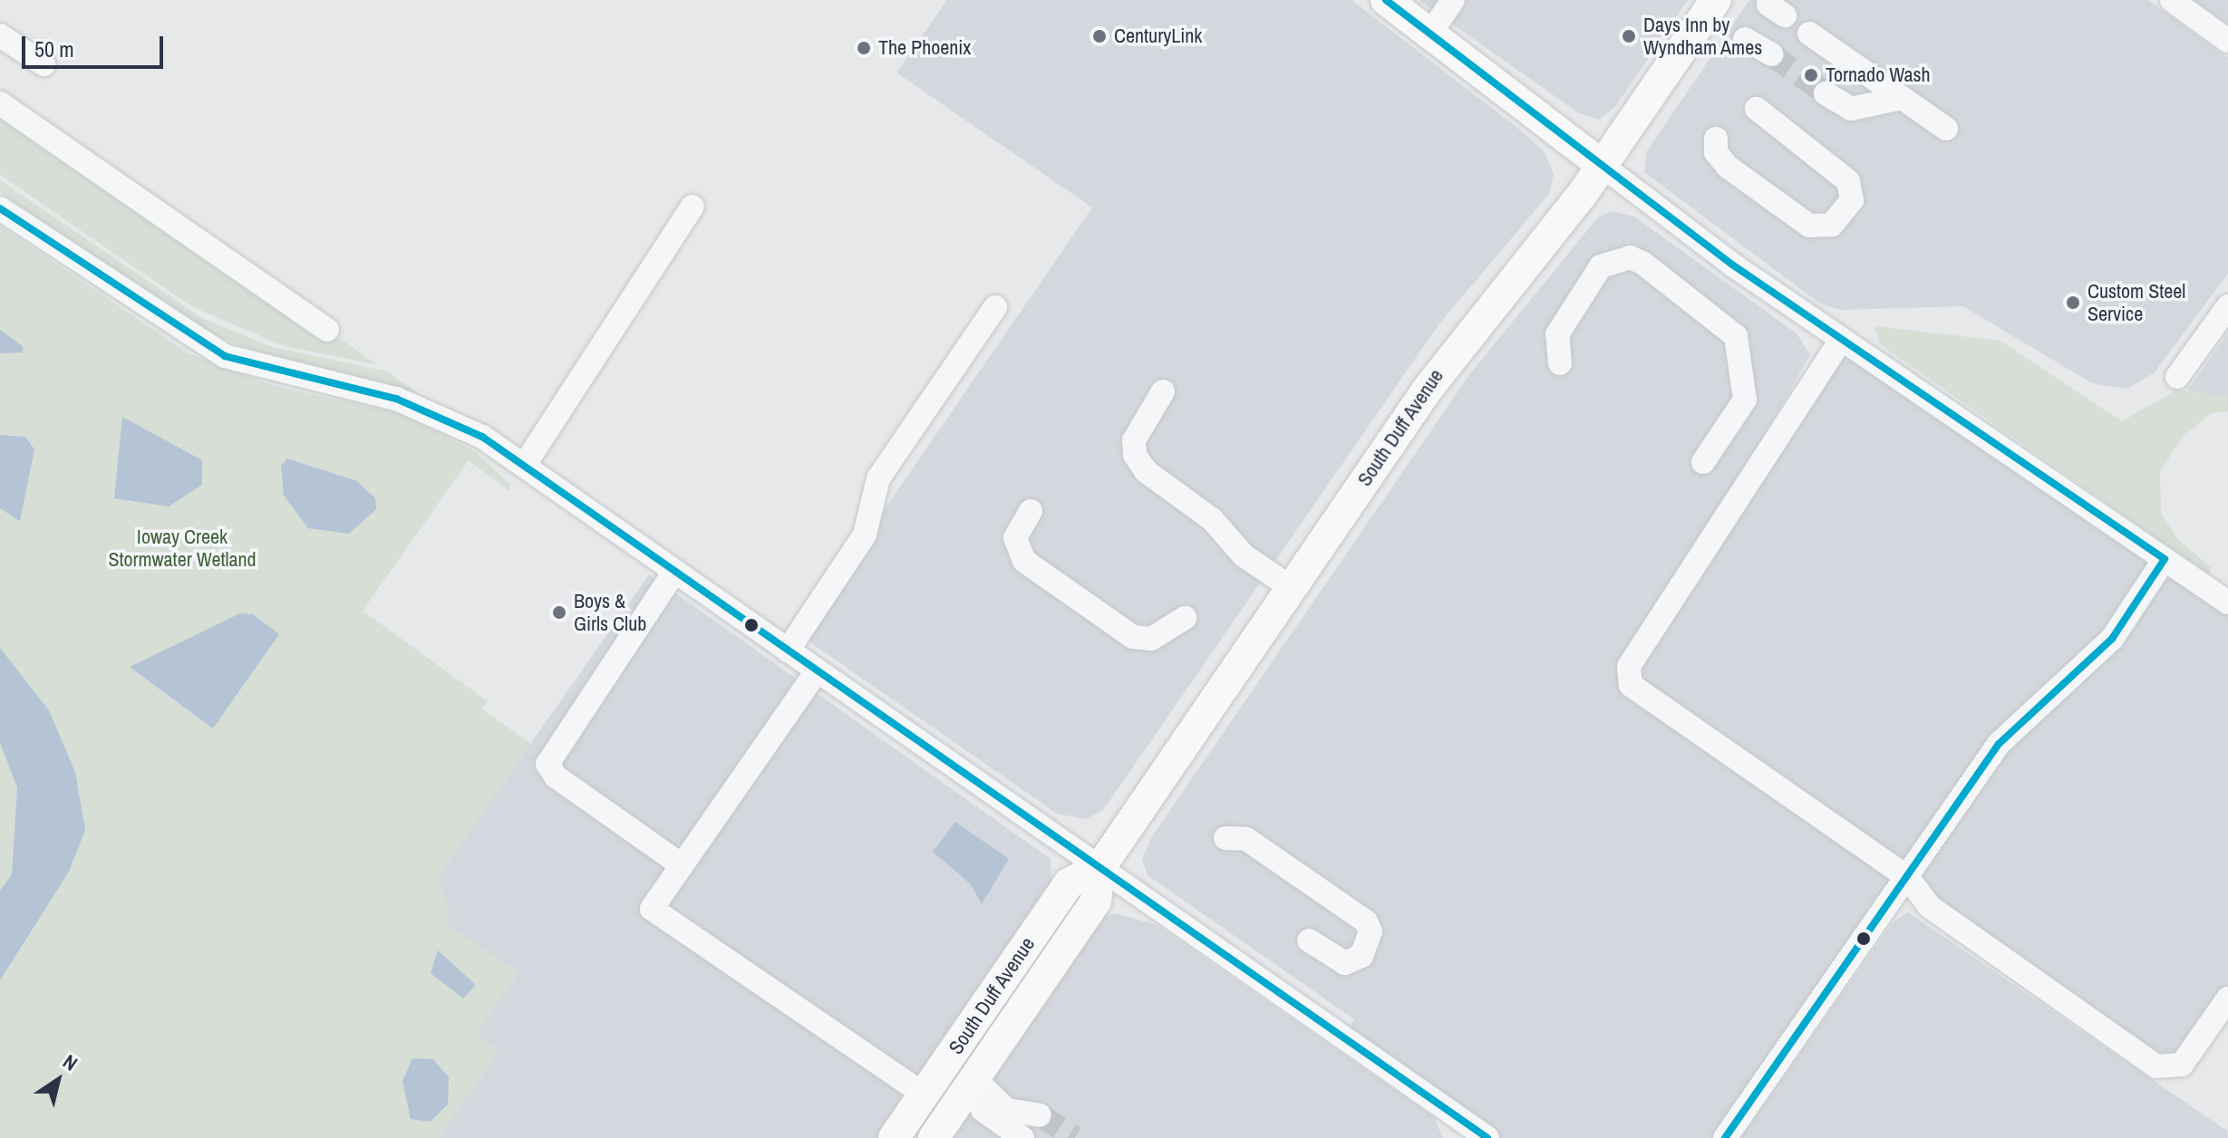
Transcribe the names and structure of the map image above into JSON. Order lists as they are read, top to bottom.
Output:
{
  "streets": {
    "main road": ["South Duff Avenue"]
  },
  "parks": ["Ioway Creek Stormwater Wetland"],
  "places": [
    "CenturyLink",
    "Days Inn by Wyndham Ames",
    "The Phoenix",
    "Tornado Wash",
    "Custom Steel Service",
    "Boys & Girls Club"
  ],
  "scale_bar": "50 m",
  "north": "top right"
}
